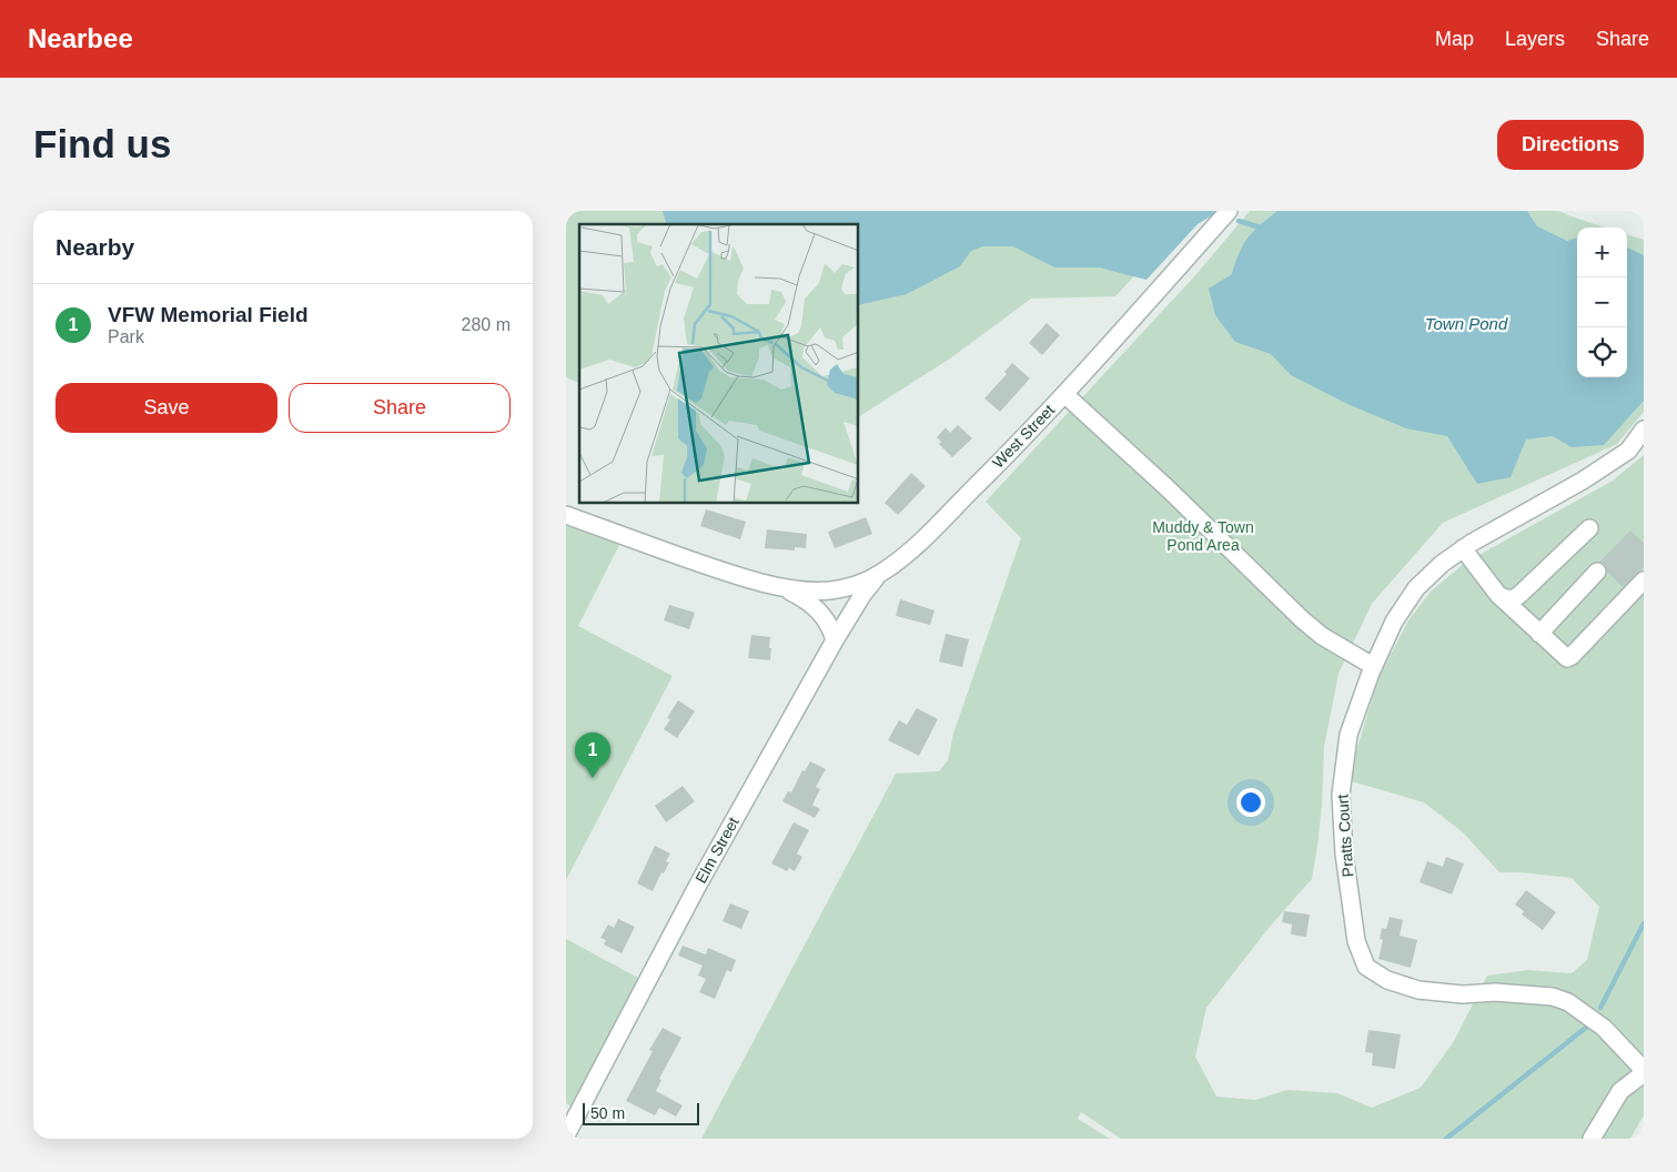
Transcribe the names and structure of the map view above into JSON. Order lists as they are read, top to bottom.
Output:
{
  "streets": {
    "street": ["West Street", "Pratts Court", "Elm Street"]
  },
  "crossings": [
    ["West Street", "Elm Street"]
  ],
  "water": ["Town Pond"],
  "parks": ["Muddy & Town Pond Area"],
  "scale_bar": "50 m",
  "page": {
    "header": "Nearbee",
    "nav": ["Map", "Layers", "Share"],
    "buttons": [
      "Directions",
      ["Save", "Share"]
    ],
    "title": "Find us",
    "heading": "Nearby",
    "map_buttons": ["+", "−"],
    "list": [
      {
        "mark": "1",
        "name": "VFW Memorial Field",
        "note": "Park",
        "value": "280 m"
      }
    ],
    "pins": "1",
    "scale": "50 m"
  }
}
